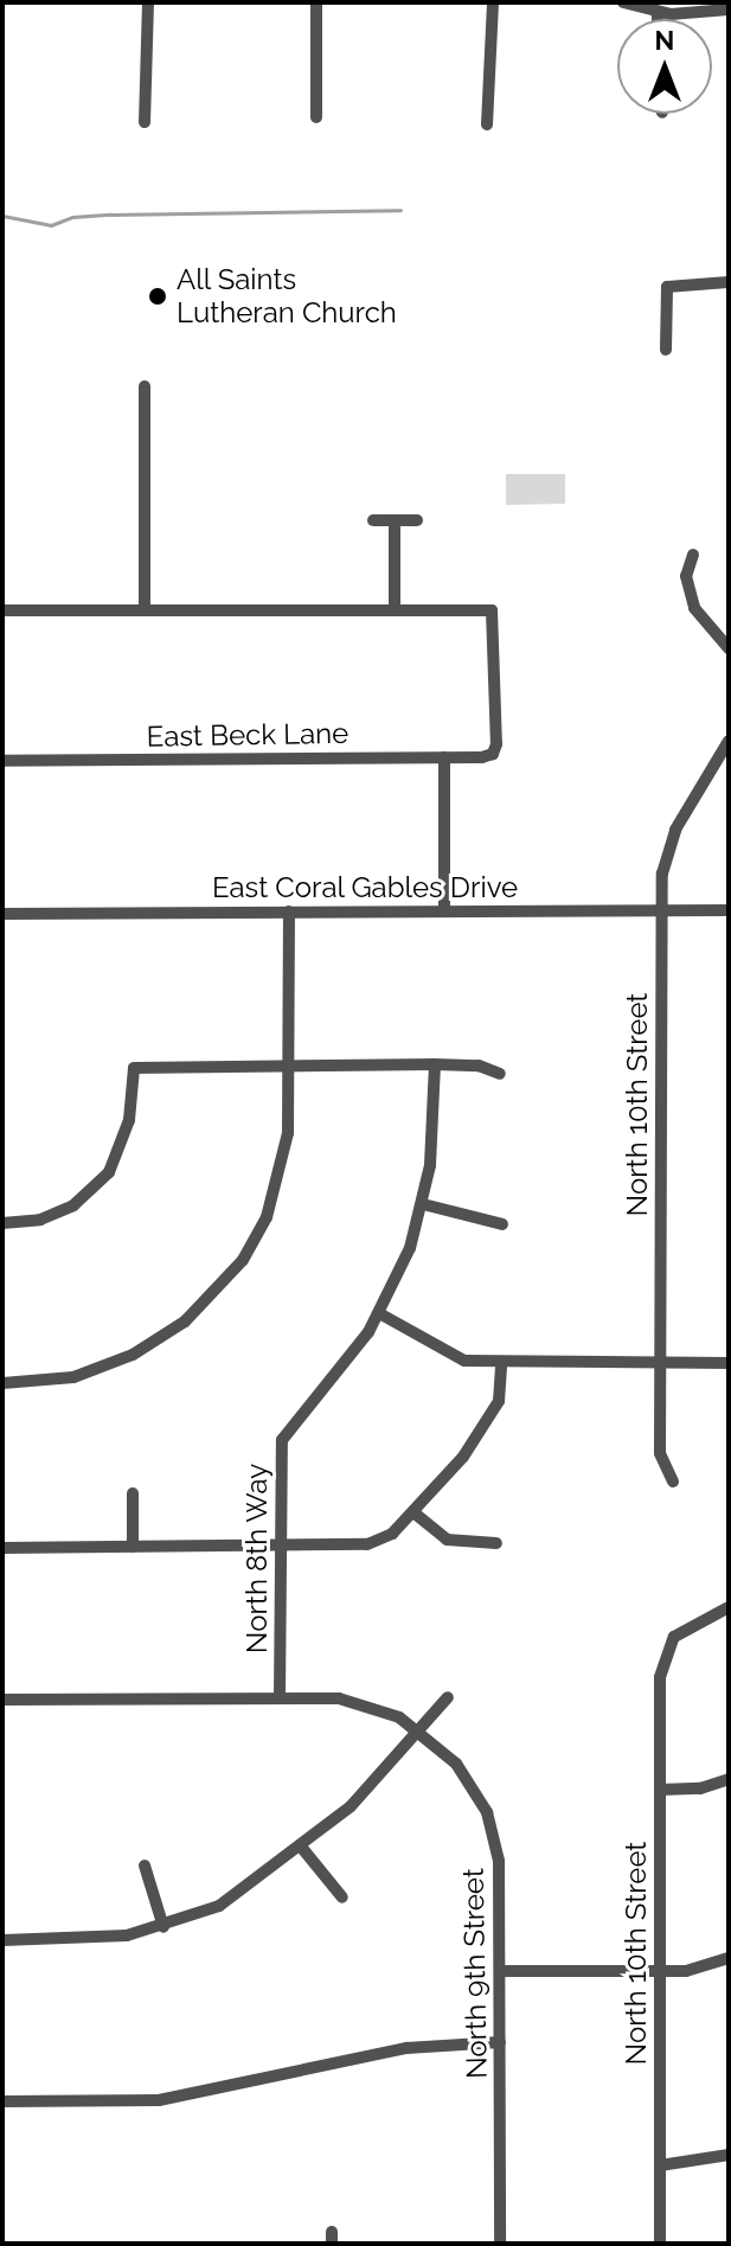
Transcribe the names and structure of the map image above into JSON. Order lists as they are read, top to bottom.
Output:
{
  "streets": {
    "street": [
      "East Beck Lane",
      "East Coral Gables Drive",
      "North 10th Street",
      "North 8th Way",
      "North 9th Street"
    ]
  },
  "crossings": [
    ["East Coral Gables Drive", "North 10th Street"],
    ["North 8th Way", "North 9th Street"]
  ],
  "places": ["All Saints Lutheran Church"],
  "north": "top"
}
